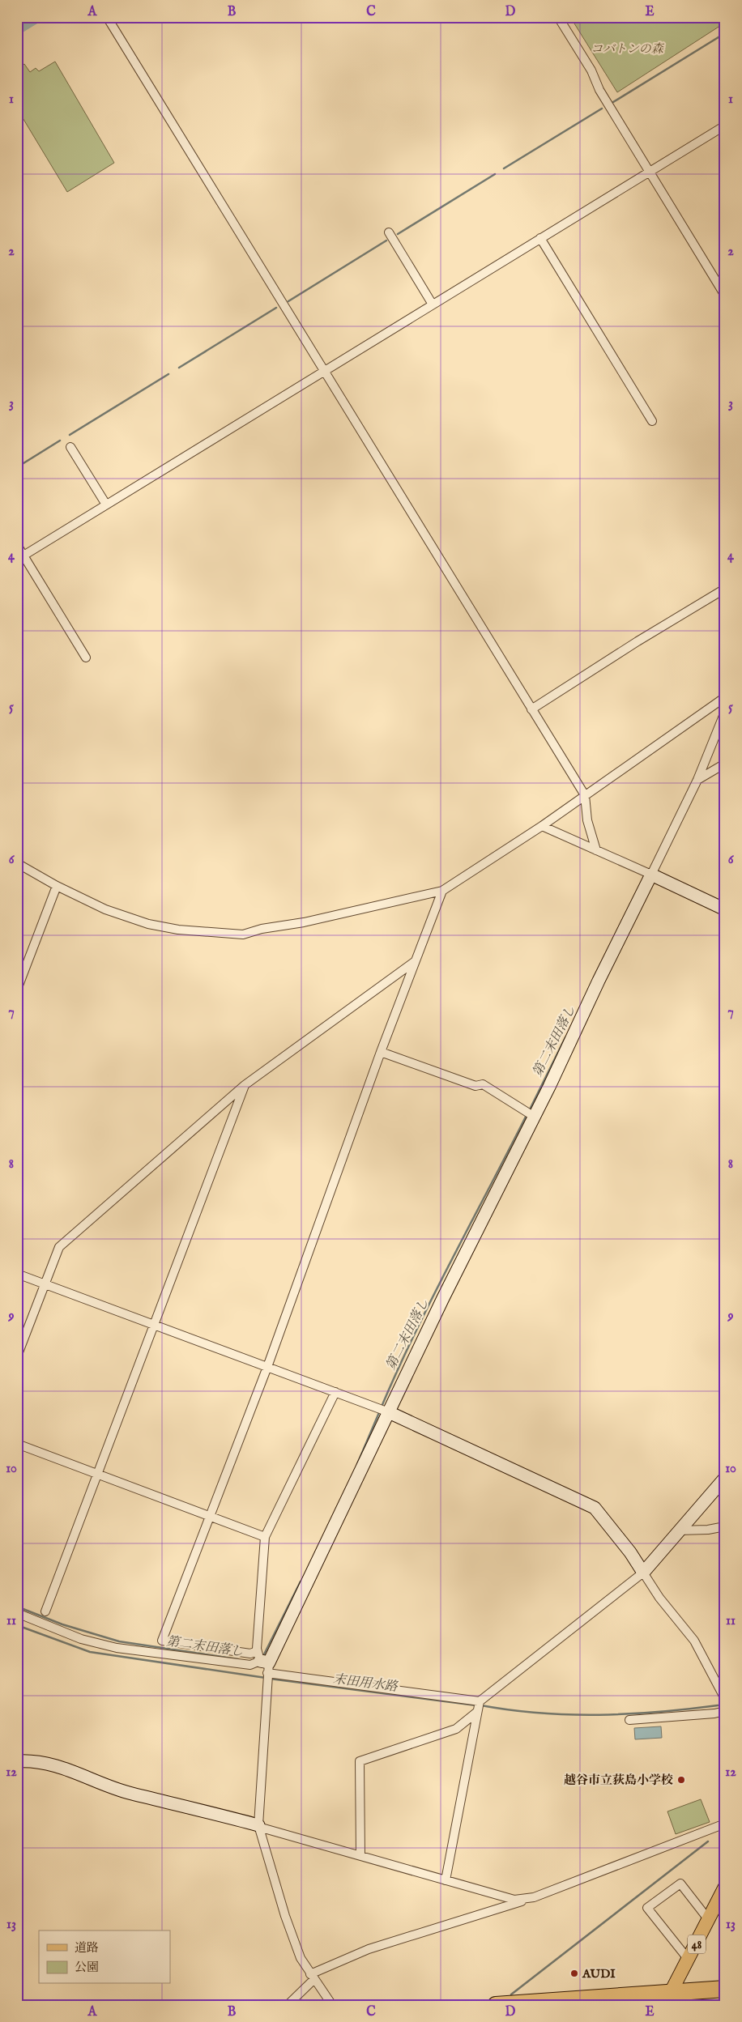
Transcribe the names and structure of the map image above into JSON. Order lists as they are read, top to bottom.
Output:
{
  "streets": {
    "main road": ["48"]
  },
  "water": ["第二末田落し", "末田用水路"],
  "parks": ["コバトンの森"],
  "places": ["越谷市立荻島小学校", "AUDI"],
  "legend": ["道路", "公園"],
  "grid": {
    "columns": [
      "A",
      "B",
      "C",
      "D",
      "E"
    ],
    "rows": [
      "1",
      "2",
      "3",
      "4",
      "5",
      "6",
      "7",
      "8",
      "9",
      "10",
      "11",
      "12",
      "13"
    ]
  }
}
